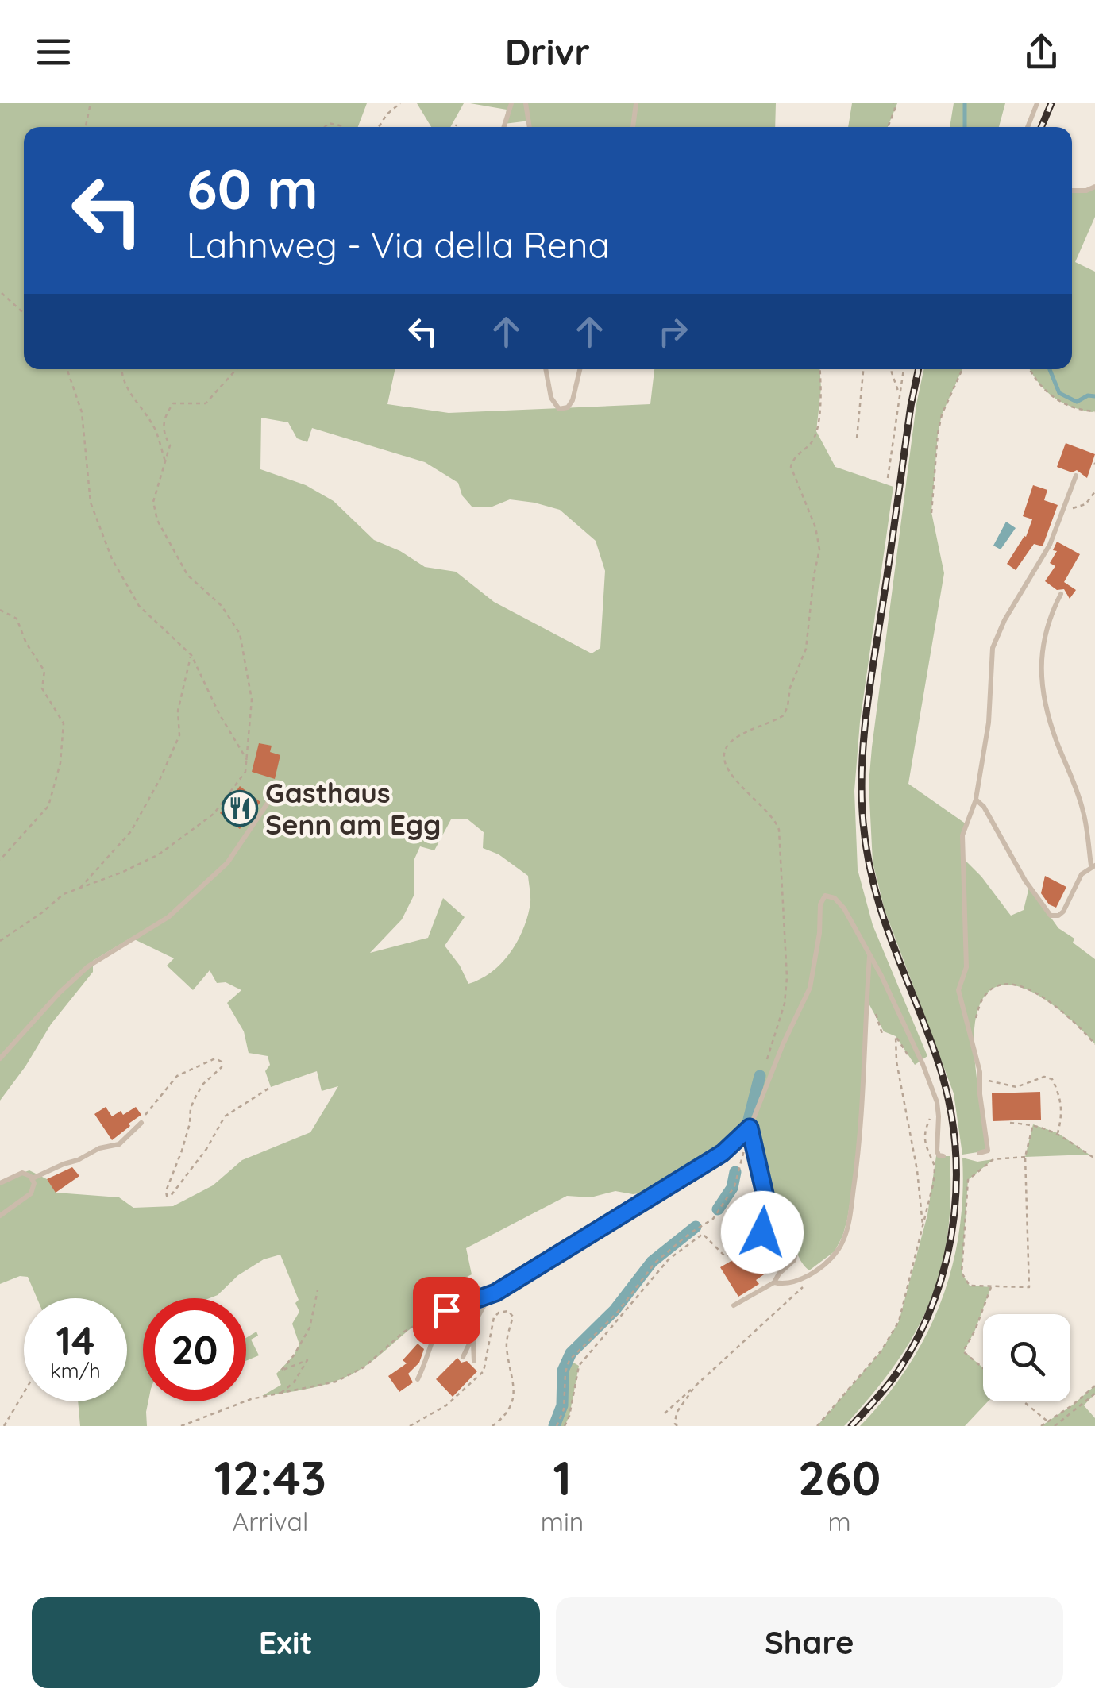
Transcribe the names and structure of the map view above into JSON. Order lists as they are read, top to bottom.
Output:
{
  "places": {
    "restaurant": ["Gasthaus Senn am Egg"]
  },
  "page": {
    "header": "Drivr",
    "turn": ["60 m", "Lahnweg - Via della Rena"],
    "speed": "14 km/h",
    "limit": "20",
    "eta": [
      "12:43",
      "Arrival",
      "1",
      "min",
      "260",
      "m"
    ],
    "buttons": ["Exit", "Share"]
  }
}
